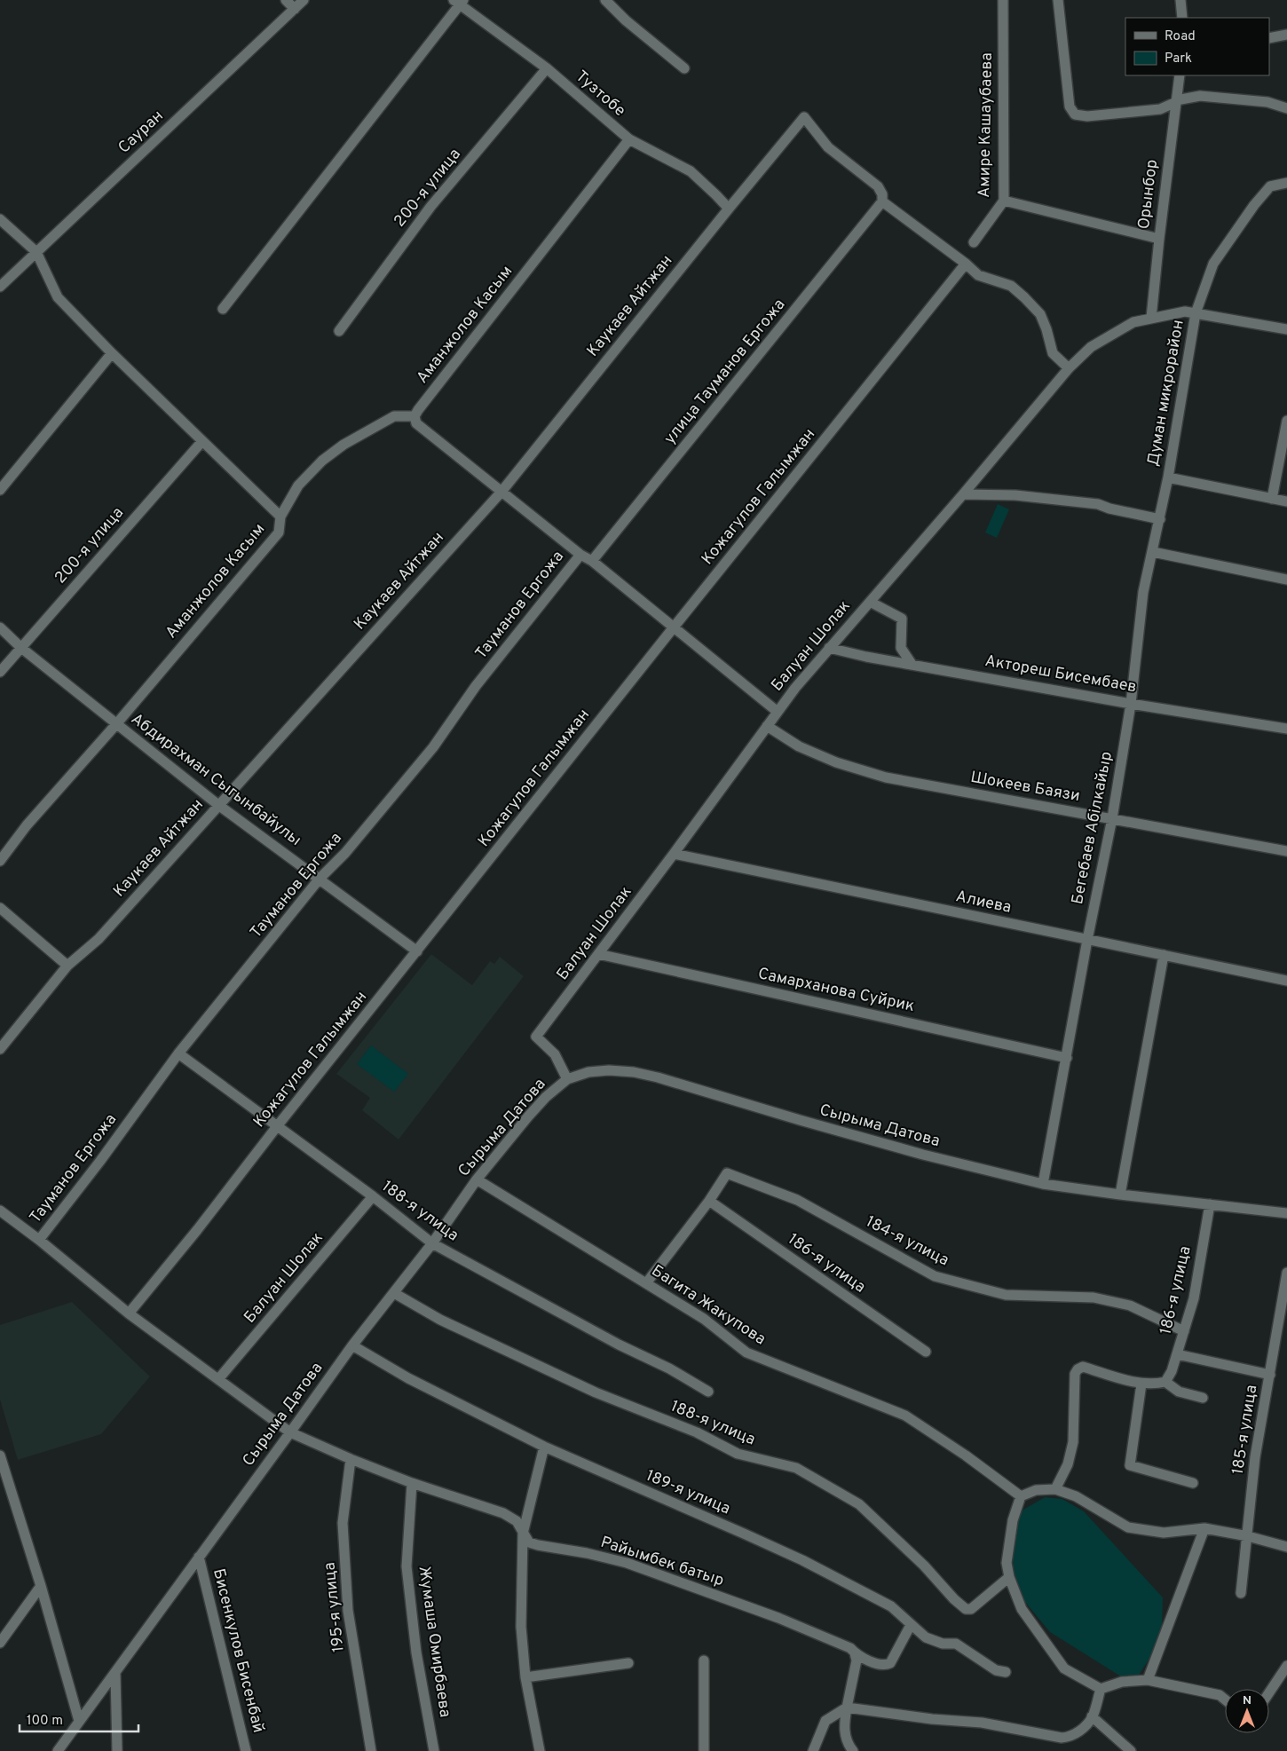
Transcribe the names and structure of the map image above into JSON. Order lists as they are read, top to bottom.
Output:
{
  "streets": {
    "street": [
      "Тузтобе",
      "Амире Кашаубаева",
      "Сауран",
      "200-я улица",
      "Орынбор",
      "Каукаев Айтжан",
      "Аманжолов Касым",
      "улица Тауманов Ергожа",
      "Думан микрорайон",
      "Кожагулов Галымжан",
      "Тауманов Ергожа",
      "Балуан Шолак",
      "Актореш Бисембаев",
      "Абдирахман Сыгынбайулы",
      "Шокеев Баязи",
      "Бегебаев Абілкайыр",
      "Алиева",
      "Самарханова Суйрик",
      "Сырыма Датова",
      "188-я улица",
      "184-я улица",
      "186-я улица",
      "Багита Жакупова",
      "185-я улица",
      "189-я улица",
      "Райымбек батыр",
      "195-я улица",
      "Жумаша Омирбаева",
      "Бисенкулов Бисенбай"
    ]
  },
  "crossings": [
    ["Тузтобе", "200-я улица"],
    ["Тузтобе", "Каукаев Айтжан"],
    ["Тузтобе", "Аманжолов Касым"],
    ["200-я улица", "Абдирахман Сыгынбайулы"],
    ["Орынбор", "Балуан Шолак"],
    ["Каукаев Айтжан", "улица Тауманов Ергожа"],
    ["Каукаев Айтжан", "Абдирахман Сыгынбайулы"],
    ["Аманжолов Касым", "Абдирахман Сыгынбайулы"],
    ["Думан микрорайон", "Балуан Шолак"],
    ["Думан микрорайон", "Бегебаев Абілкайыр"],
    ["Кожагулов Галымжан", "Абдирахман Сыгынбайулы"],
    ["Кожагулов Галымжан", "188-я улица"],
    ["Кожагулов Галымжан", "Райымбек батыр"],
    ["Тауманов Ергожа", "Абдирахман Сыгынбайулы"],
    ["Тауманов Ергожа", "188-я улица"],
    ["Тауманов Ергожа", "Райымбек батыр"],
    ["Балуан Шолак", "Актореш Бисембаев"],
    ["Балуан Шолак", "Шокеев Баязи"],
    ["Балуан Шолак", "Алиева"],
    ["Балуан Шолак", "Самарханова Суйрик"],
    ["Балуан Шолак", "Сырыма Датова"],
    ["Балуан Шолак", "188-я улица"],
    ["Балуан Шолак", "Райымбек батыр"],
    ["Актореш Бисембаев", "Бегебаев Абілкайыр"],
    ["Шокеев Баязи", "Бегебаев Абілкайыр"],
    ["Бегебаев Абілкайыр", "Алиева"],
    ["Бегебаев Абілкайыр", "Самарханова Суйрик"],
    ["Бегебаев Абілкайыр", "Сырыма Датова"],
    ["Сырыма Датова", "188-я улица"],
    ["Сырыма Датова", "186-я улица"],
    ["Сырыма Датова", "Багита Жакупова"],
    ["Сырыма Датова", "189-я улица"],
    ["Сырыма Датова", "Райымбек батыр"],
    ["Сырыма Датова", "Бисенкулов Бисенбай"],
    ["184-я улица", "186-я улица"],
    ["189-я улица", "Райымбек батыр"],
    ["Райымбек батыр", "195-я улица"],
    ["Райымбек батыр", "Жумаша Омирбаева"]
  ],
  "legend": ["Road", "Park"],
  "scale_bar": "100 m",
  "north": "top"
}
